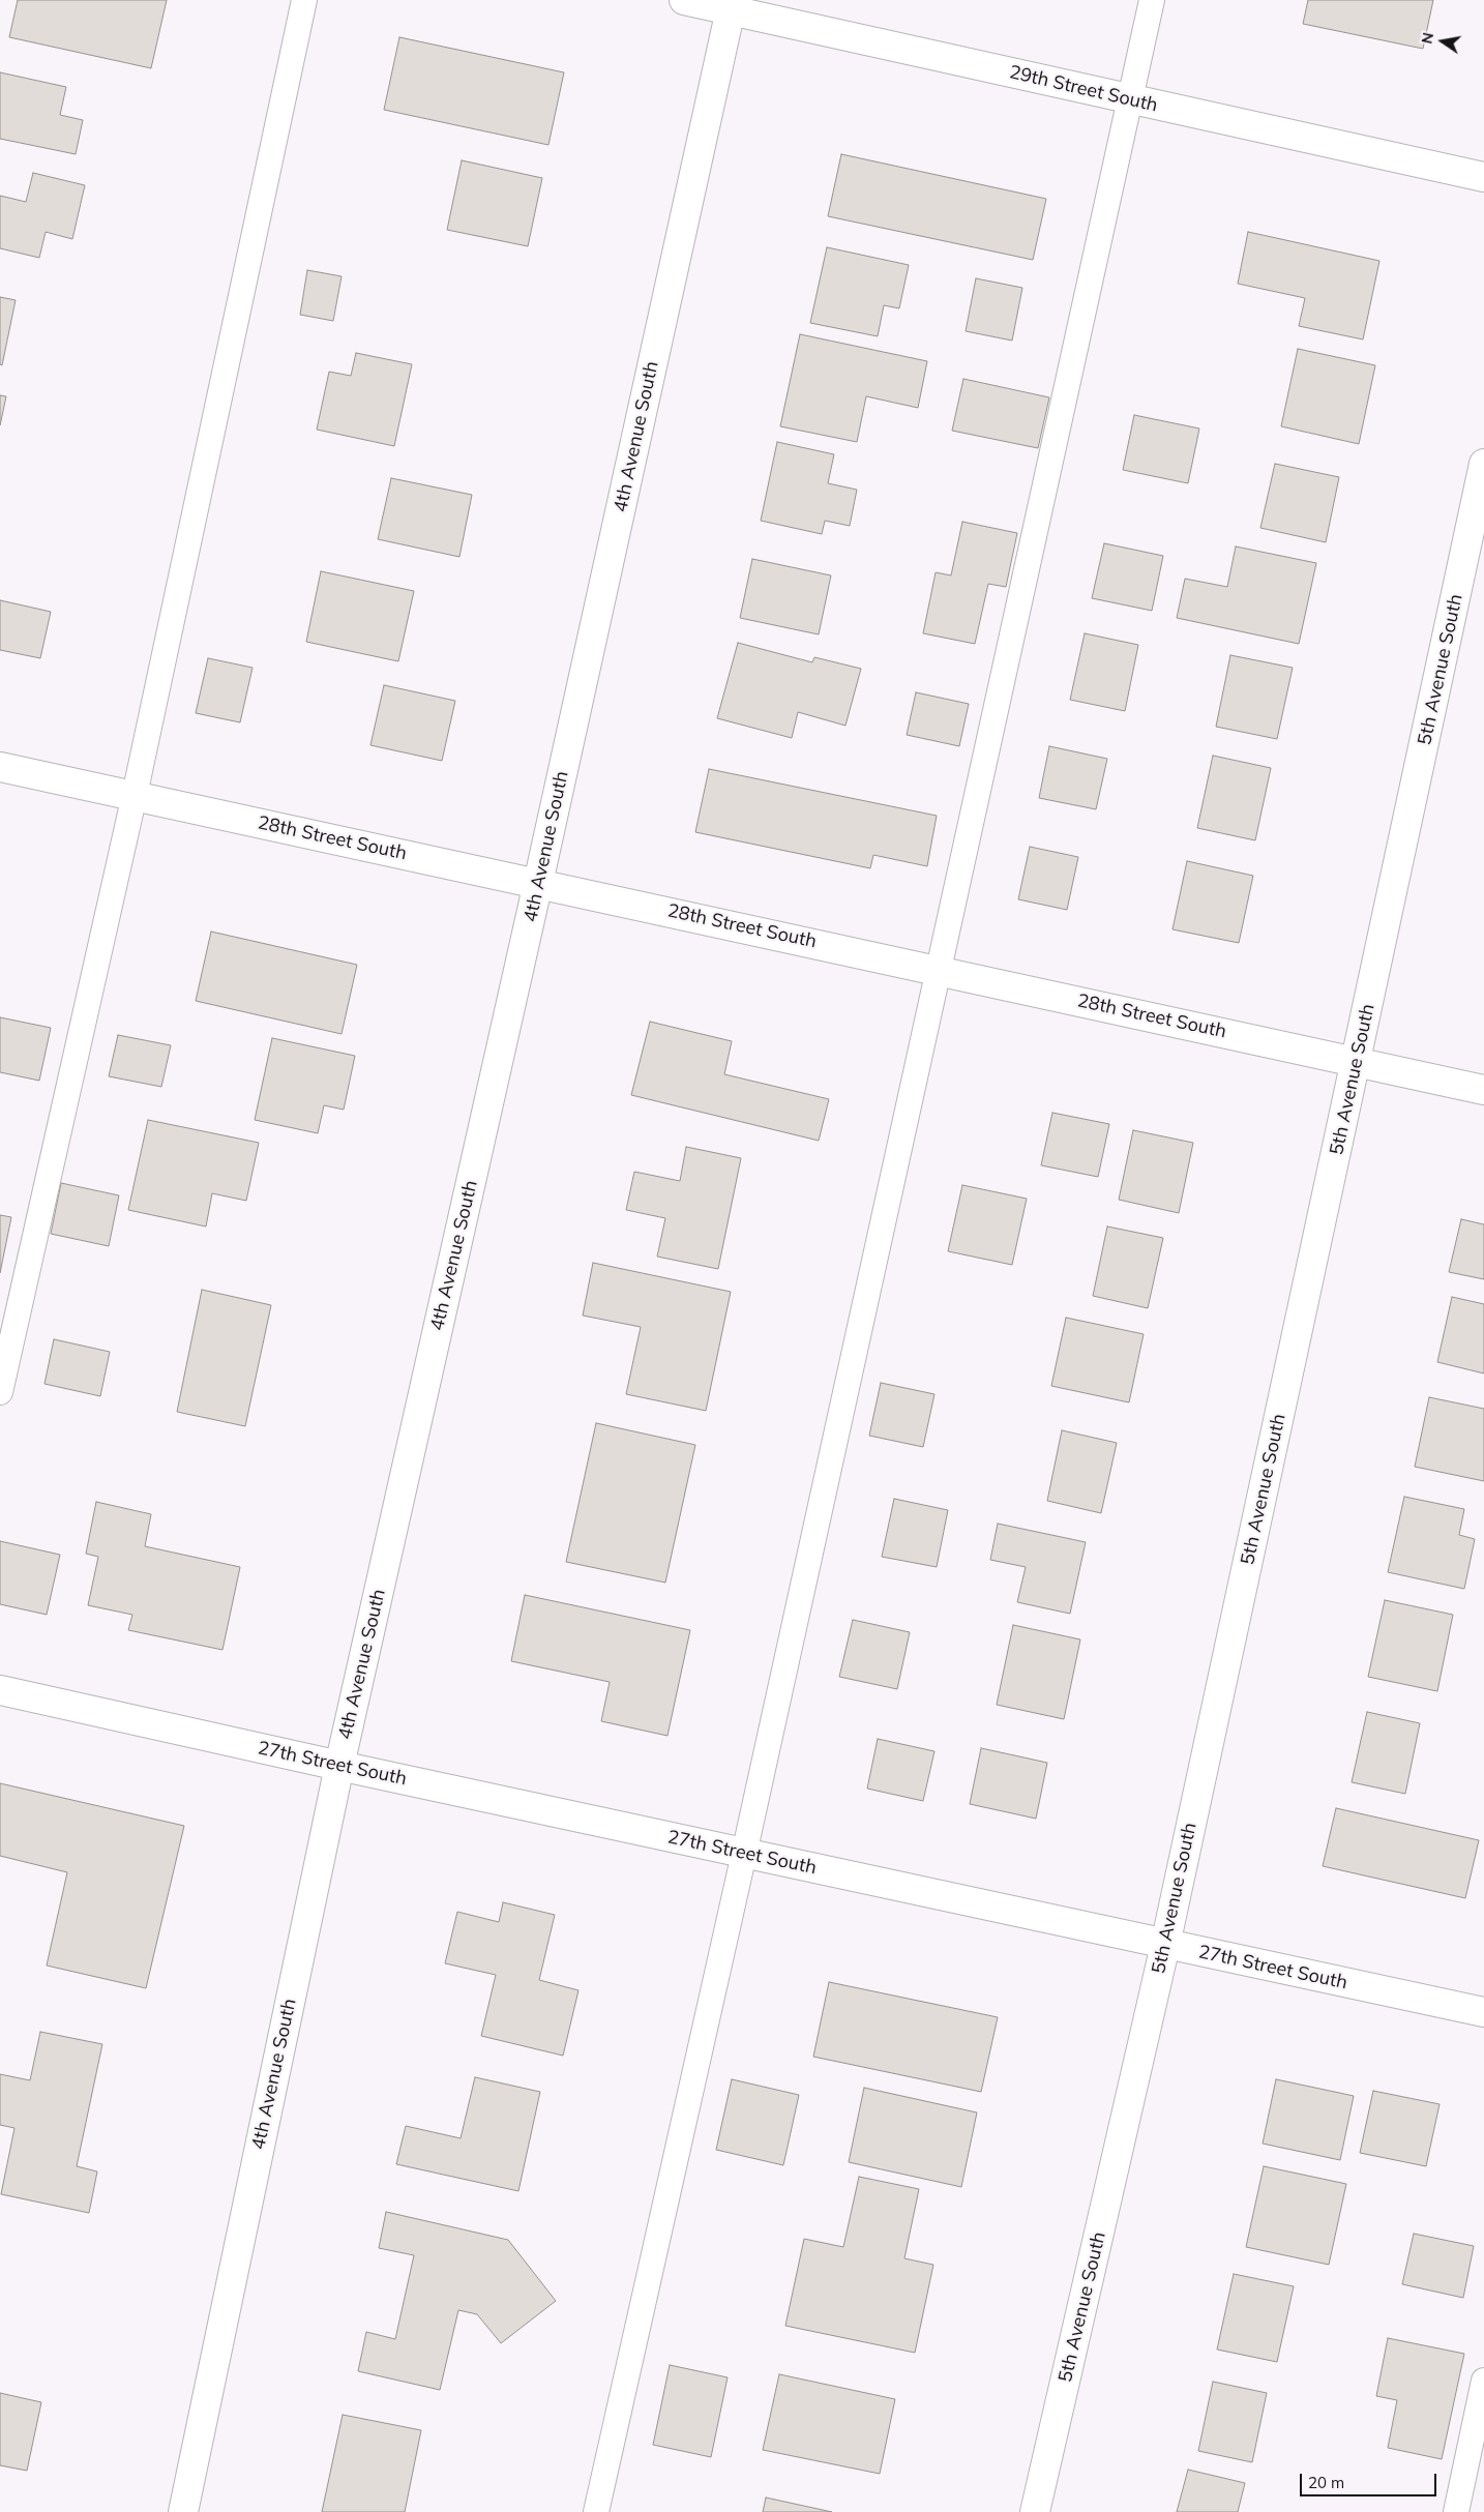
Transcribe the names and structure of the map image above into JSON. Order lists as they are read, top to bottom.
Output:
{
  "streets": {
    "street": [
      "29th Street South",
      "4th Avenue South",
      "5th Avenue South",
      "28th Street South",
      "27th Street South"
    ]
  },
  "crossings": [
    ["29th Street South", "4th Avenue South"],
    ["4th Avenue South", "28th Street South"],
    ["4th Avenue South", "27th Street South"],
    ["5th Avenue South", "28th Street South"],
    ["5th Avenue South", "27th Street South"]
  ],
  "scale_bar": "20 m",
  "north": "left"
}
